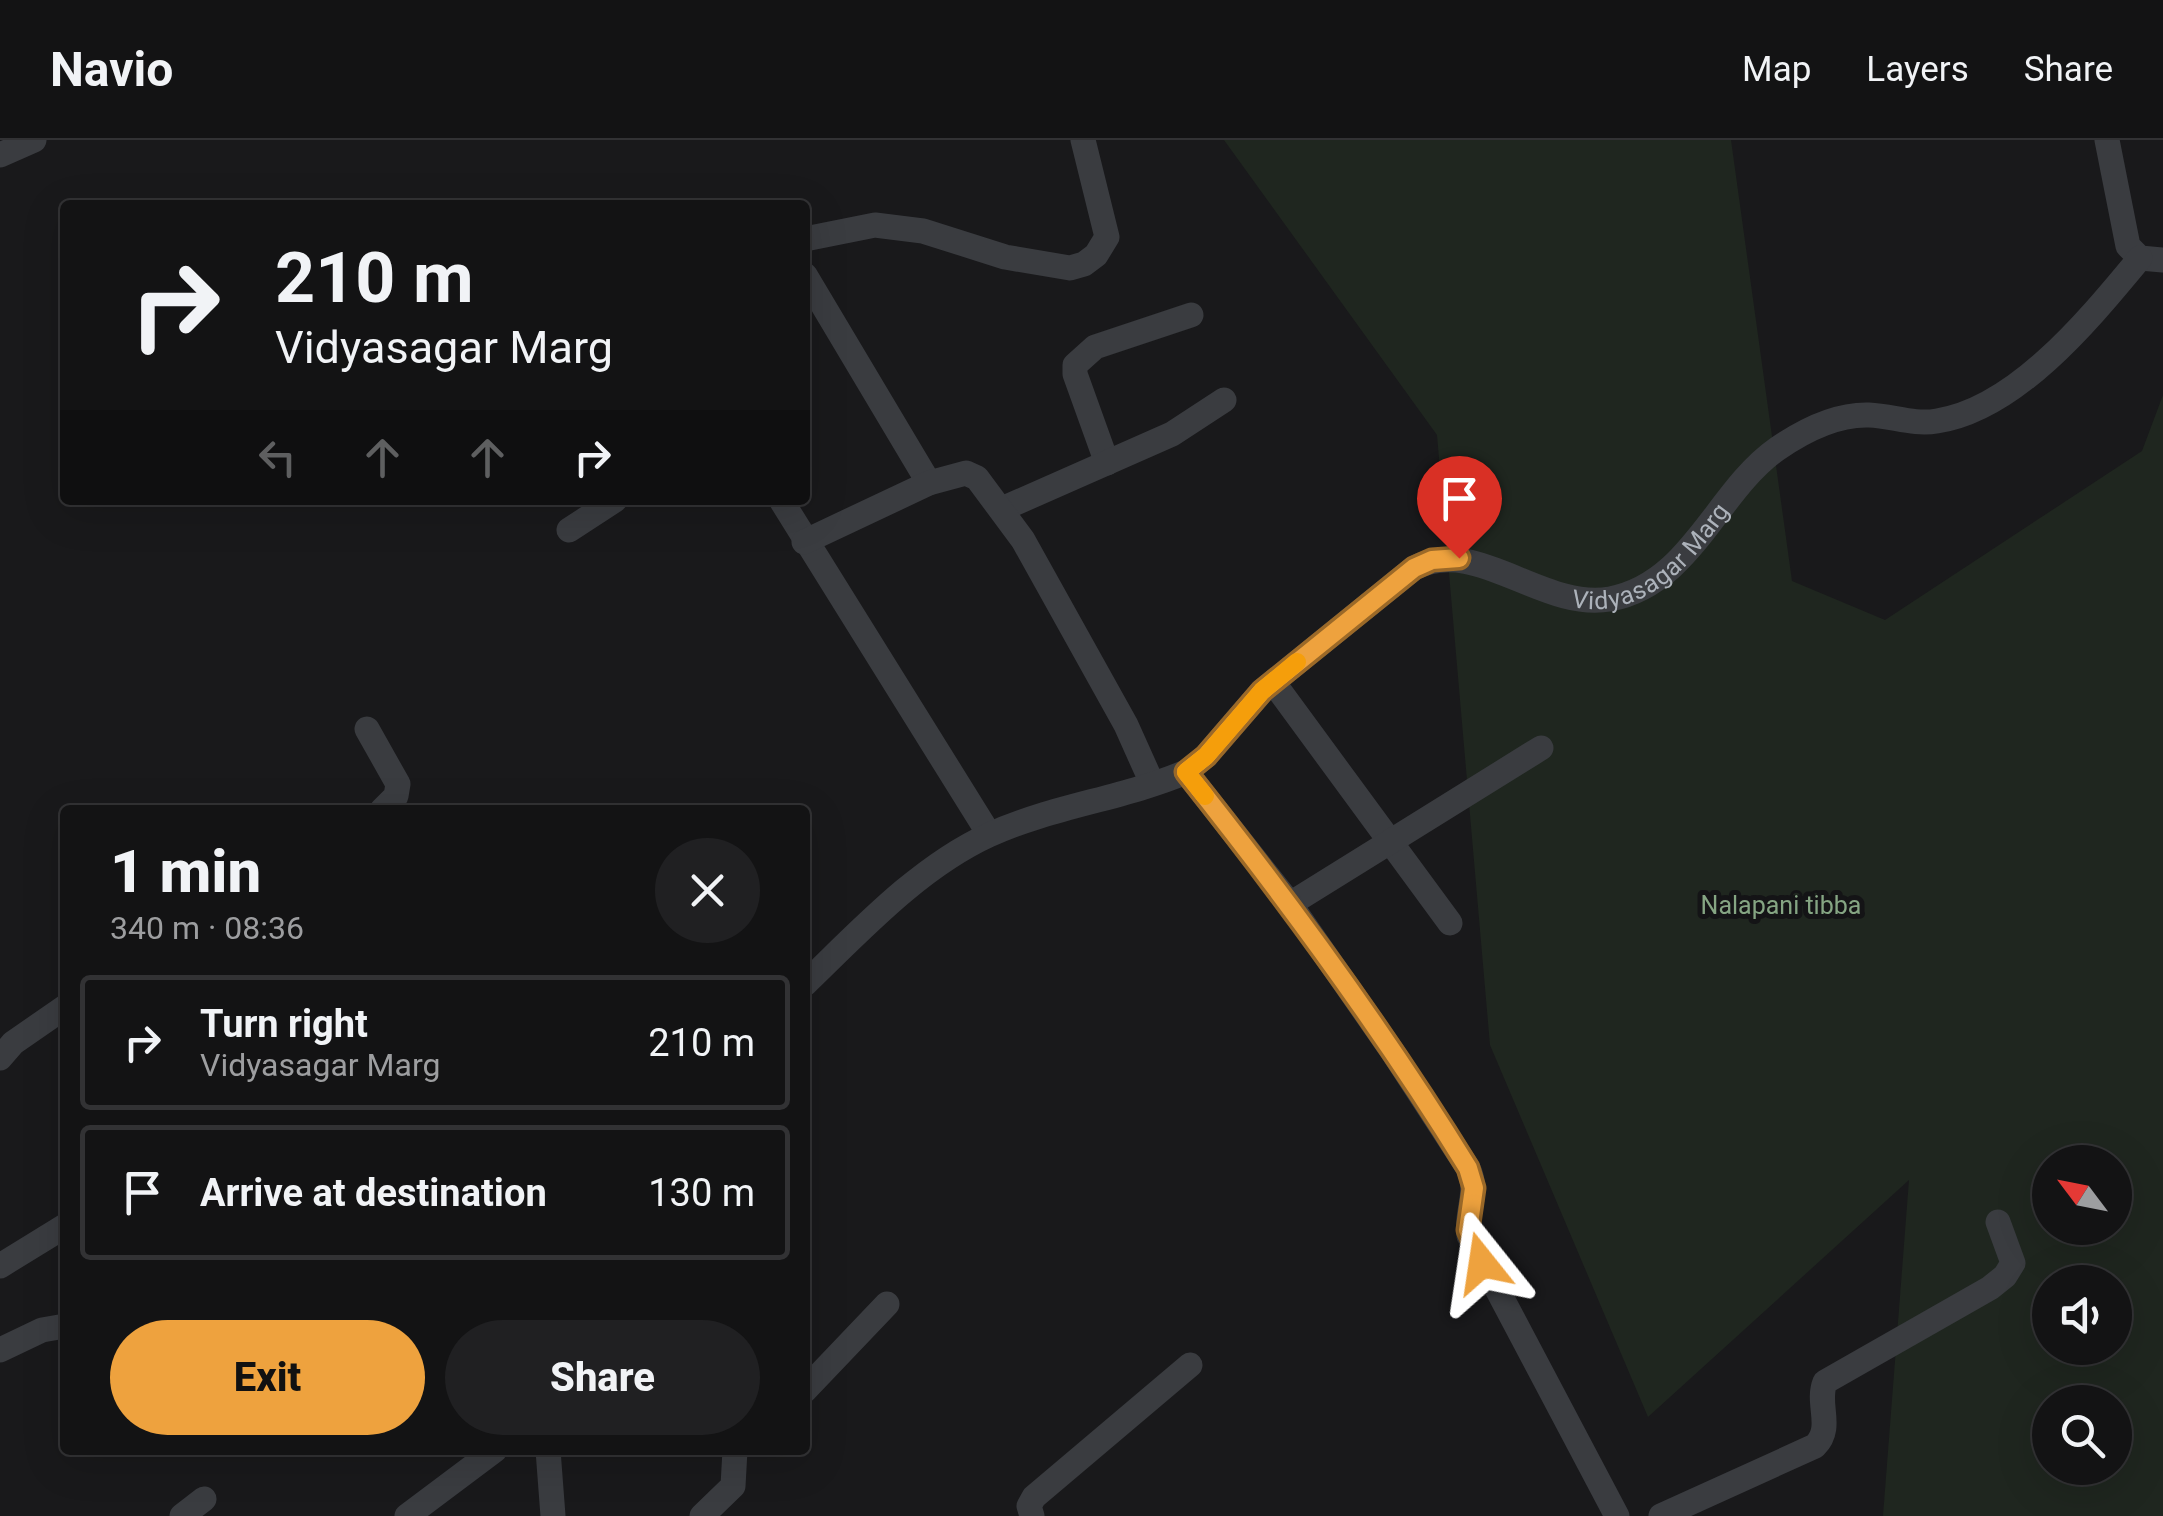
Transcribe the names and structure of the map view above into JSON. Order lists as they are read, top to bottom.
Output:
{
  "streets": {
    "street": ["Vidyasagar Marg"]
  },
  "parks": ["Nalapani tibba"],
  "north": "top left",
  "page": {
    "header": "Navio",
    "nav": ["Map", "Layers", "Share"],
    "turn": ["210 m", "Vidyasagar Marg"],
    "heading": ["1 min", "340 m · 08:36"],
    "list": [
      {
        "name": "Turn right",
        "note": "Vidyasagar Marg",
        "value": "210 m"
      },
      {
        "name": "Arrive at destination",
        "value": "130 m"
      }
    ],
    "buttons": ["Exit", "Share"]
  }
}
